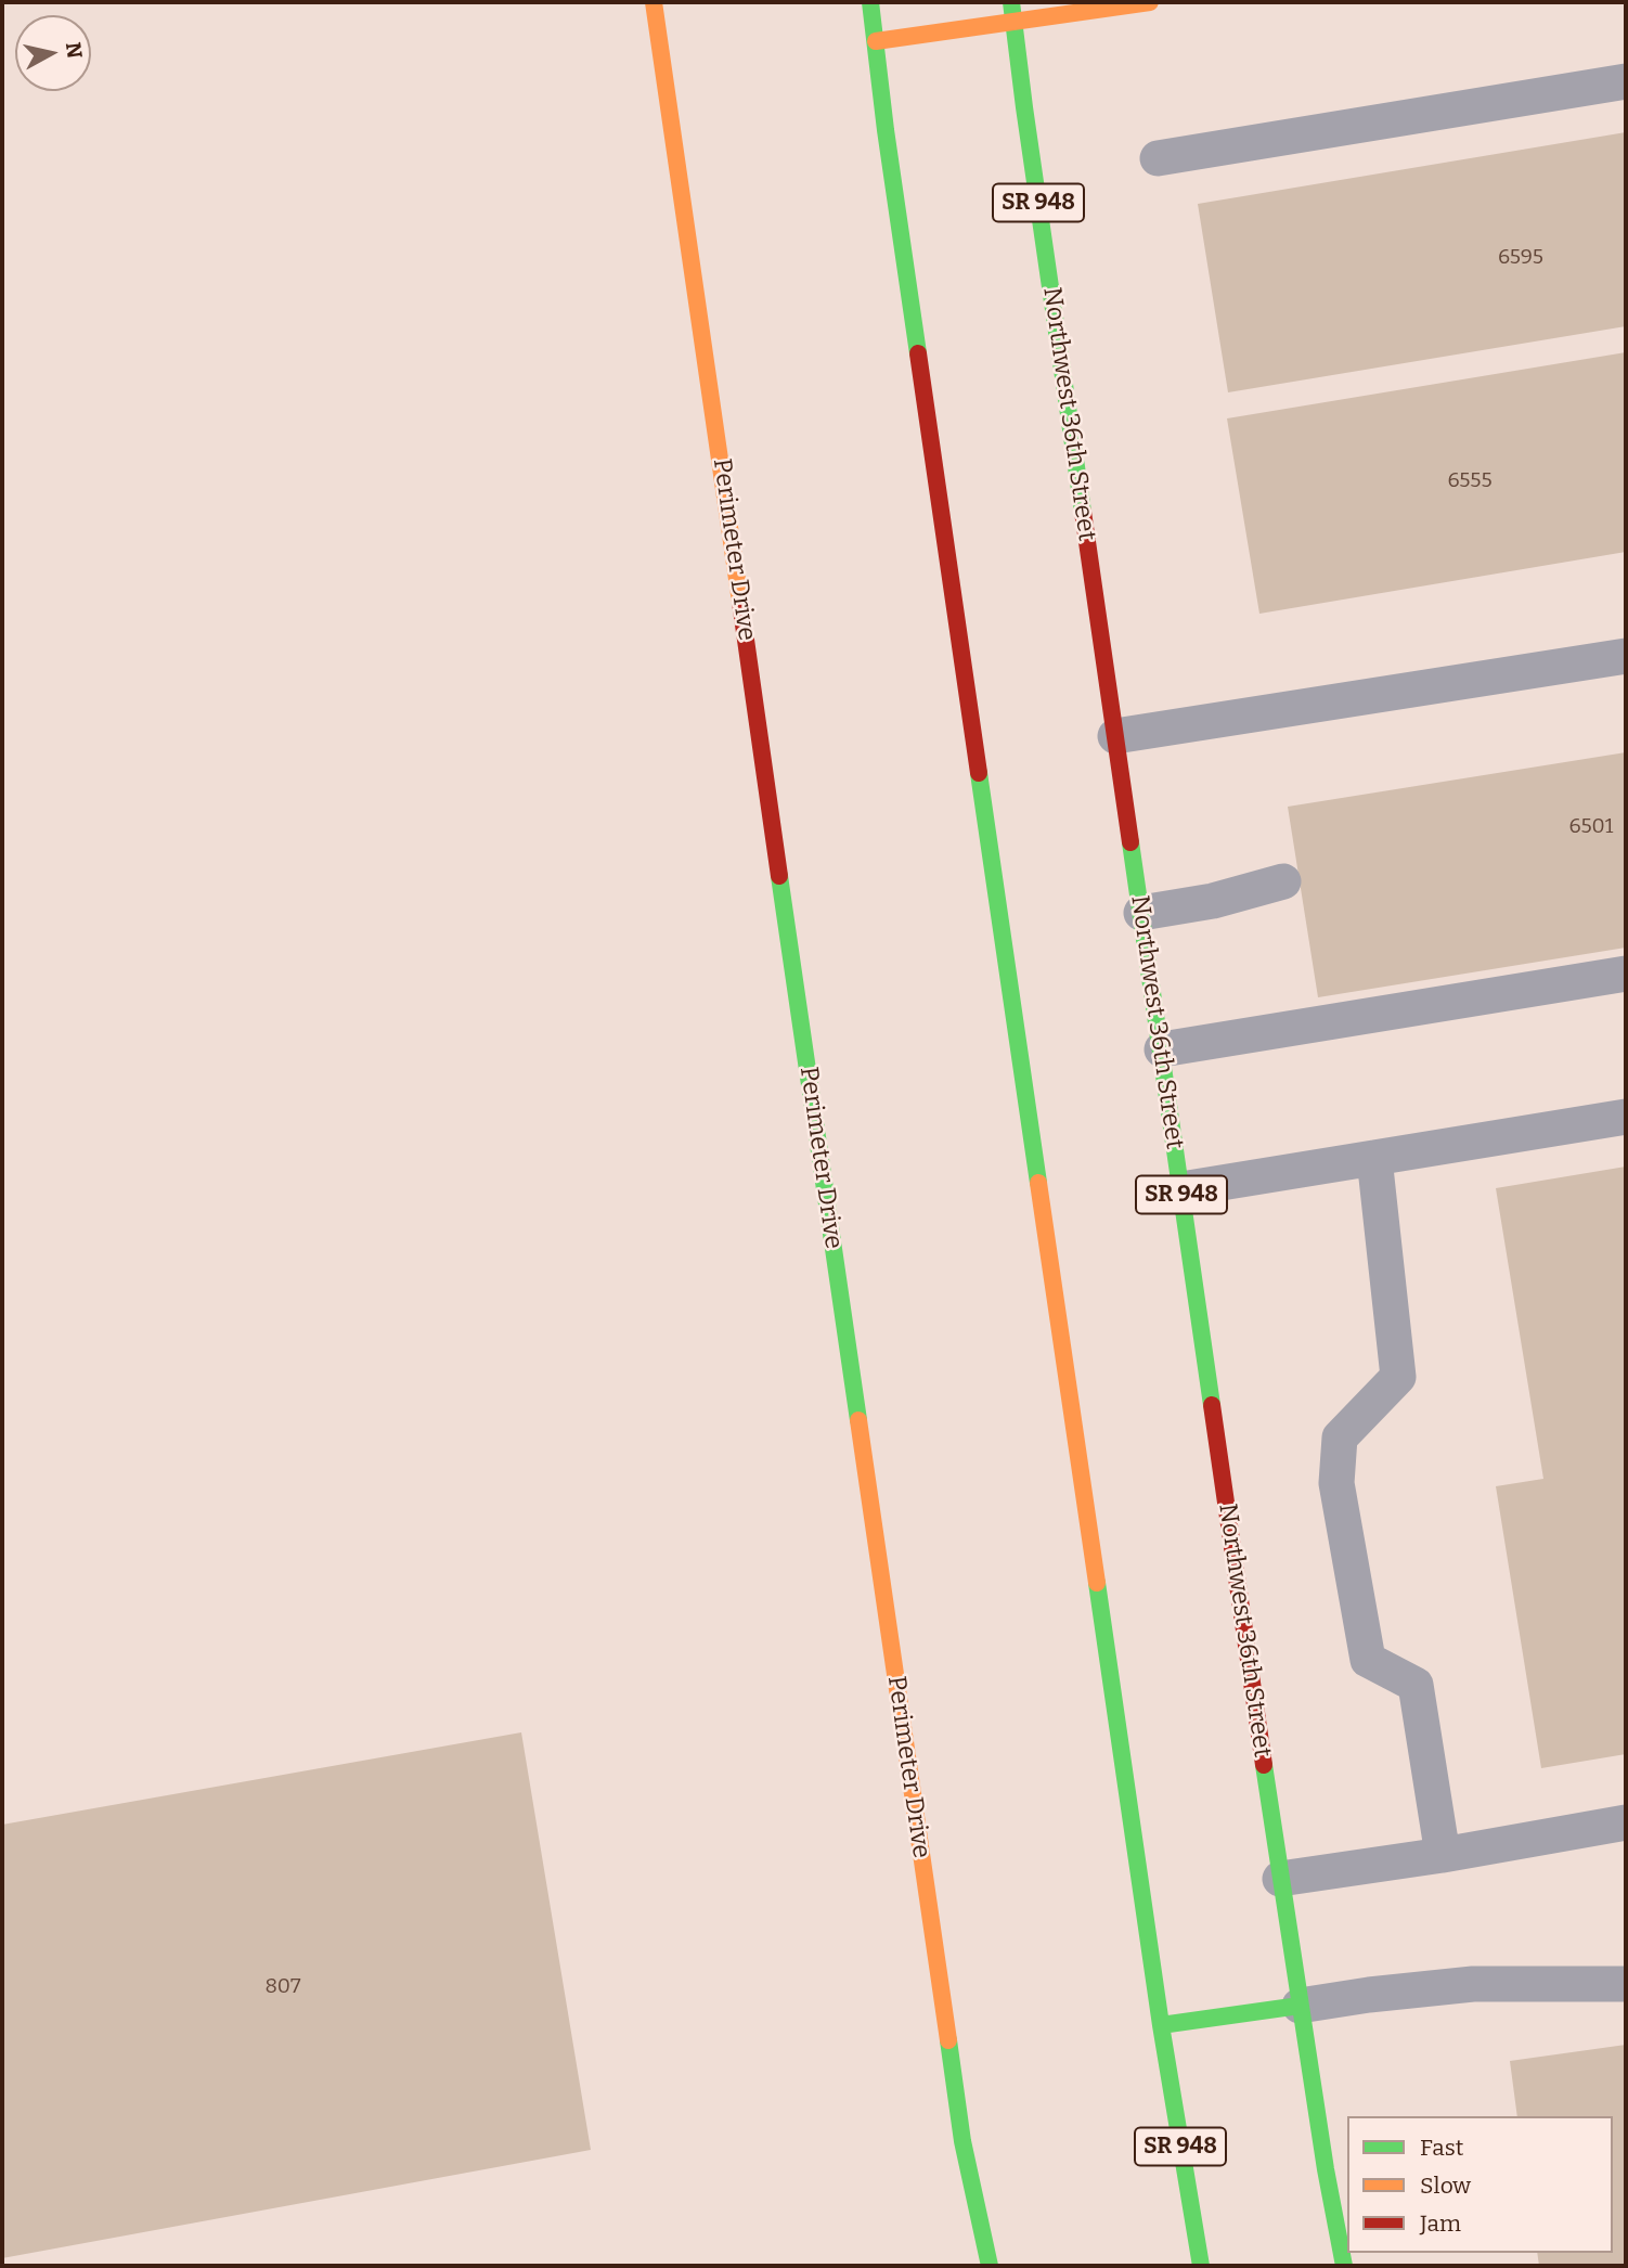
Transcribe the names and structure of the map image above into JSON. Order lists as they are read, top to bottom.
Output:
{
  "streets": {
    "main road": ["SR 948", "Northwest 36th Street", "Perimeter Drive"]
  },
  "house_numbers": [
    "6595",
    "6555",
    "6501",
    "807"
  ],
  "legend": ["Fast", "Slow", "Jam"],
  "north": "right"
}
